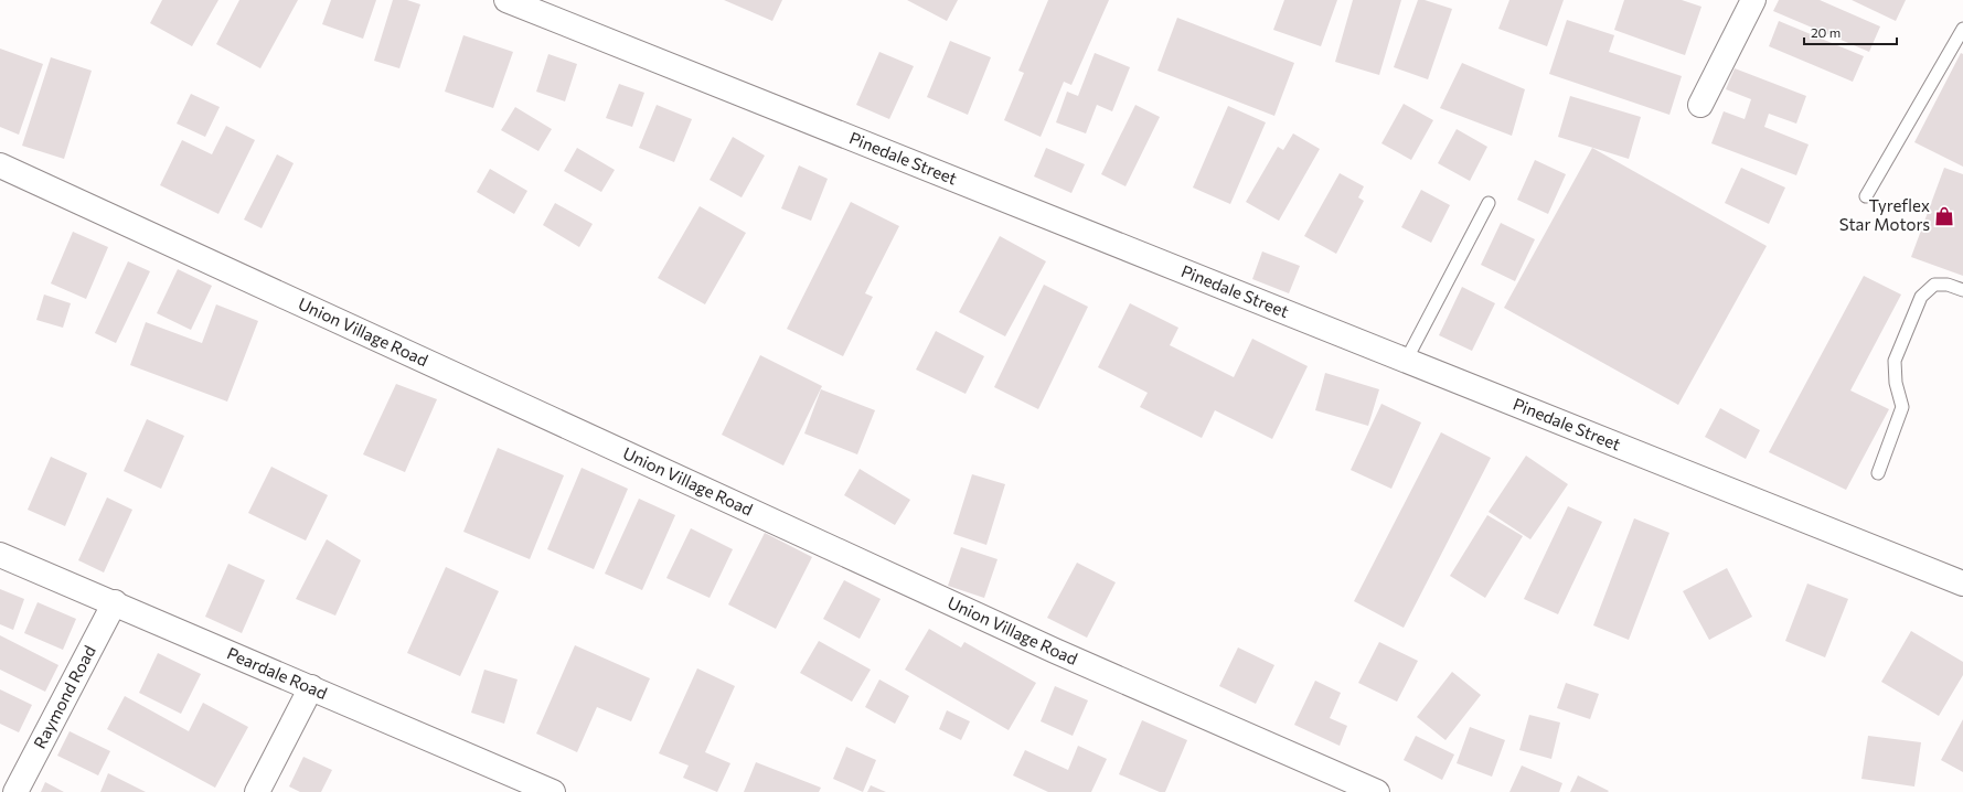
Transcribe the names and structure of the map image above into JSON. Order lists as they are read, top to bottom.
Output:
{
  "streets": {
    "street": [
      "Pinedale Street",
      "Union Village Road",
      "Peardale Road",
      "Raymond Road"
    ]
  },
  "crossings": [
    ["Peardale Road", "Raymond Road"]
  ],
  "places": {
    "shop": ["Tyreflex Star Motors"]
  },
  "scale_bar": "20 m"
}
